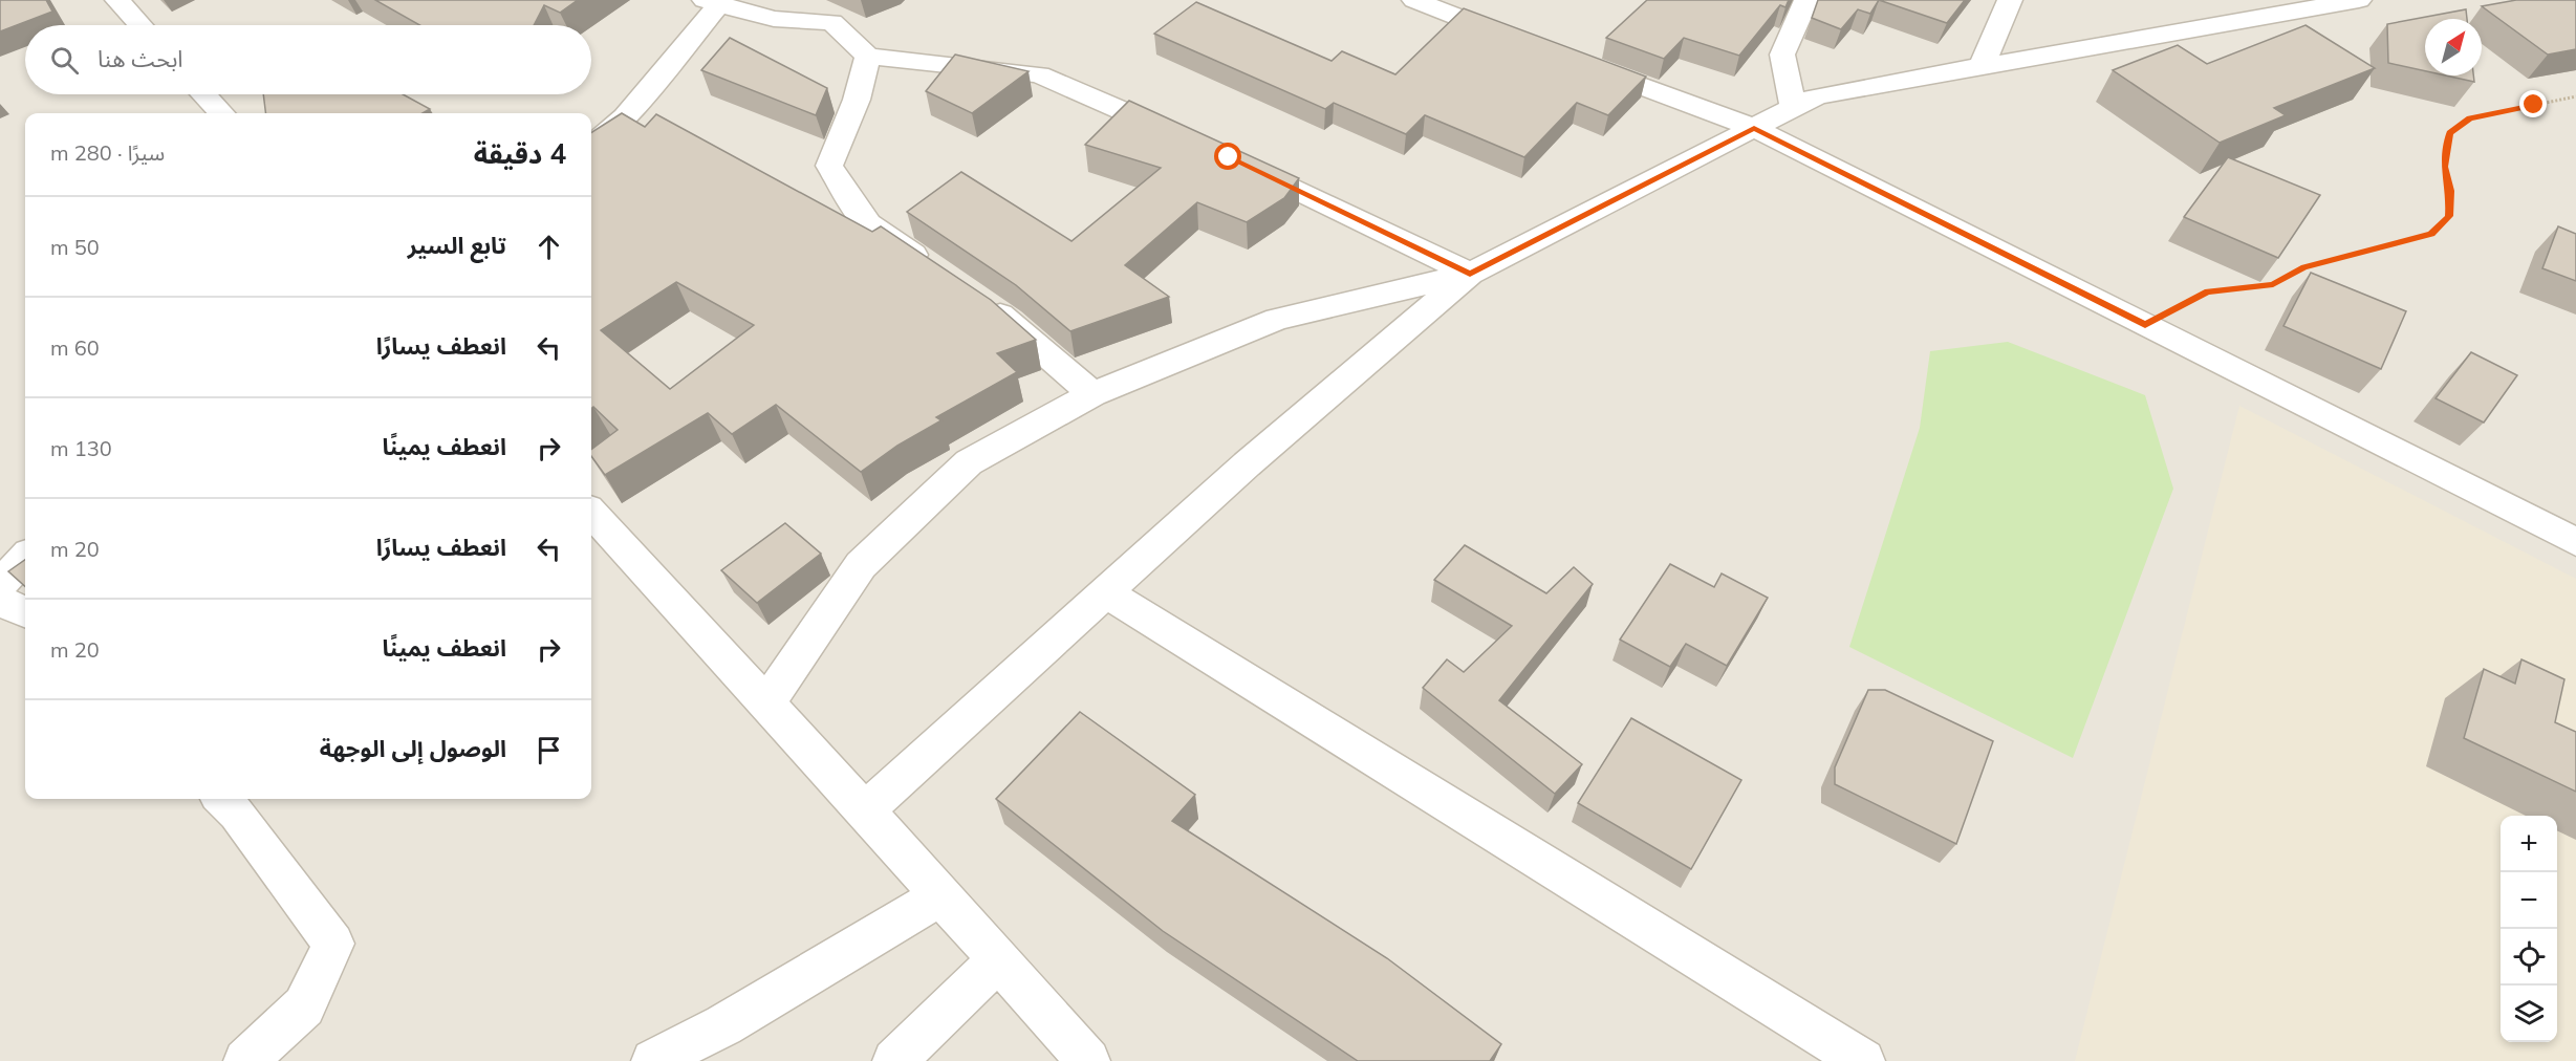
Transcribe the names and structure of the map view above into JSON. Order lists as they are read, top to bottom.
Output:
{
  "north": "top right",
  "page": {
    "search": "ابحث هنا",
    "heading": ["4 دقيقة", "سيرًا · 280 m"],
    "list": [
      ["تابع السير", "50 m"],
      ["انعطف يسارًا", "60 m"],
      ["انعطف يمينًا", "130 m"],
      ["انعطف يسارًا", "20 m"],
      ["انعطف يمينًا", "20 m"],
      "الوصول إلى الوجهة"
    ],
    "map_buttons": ["+", "−"]
  }
}
